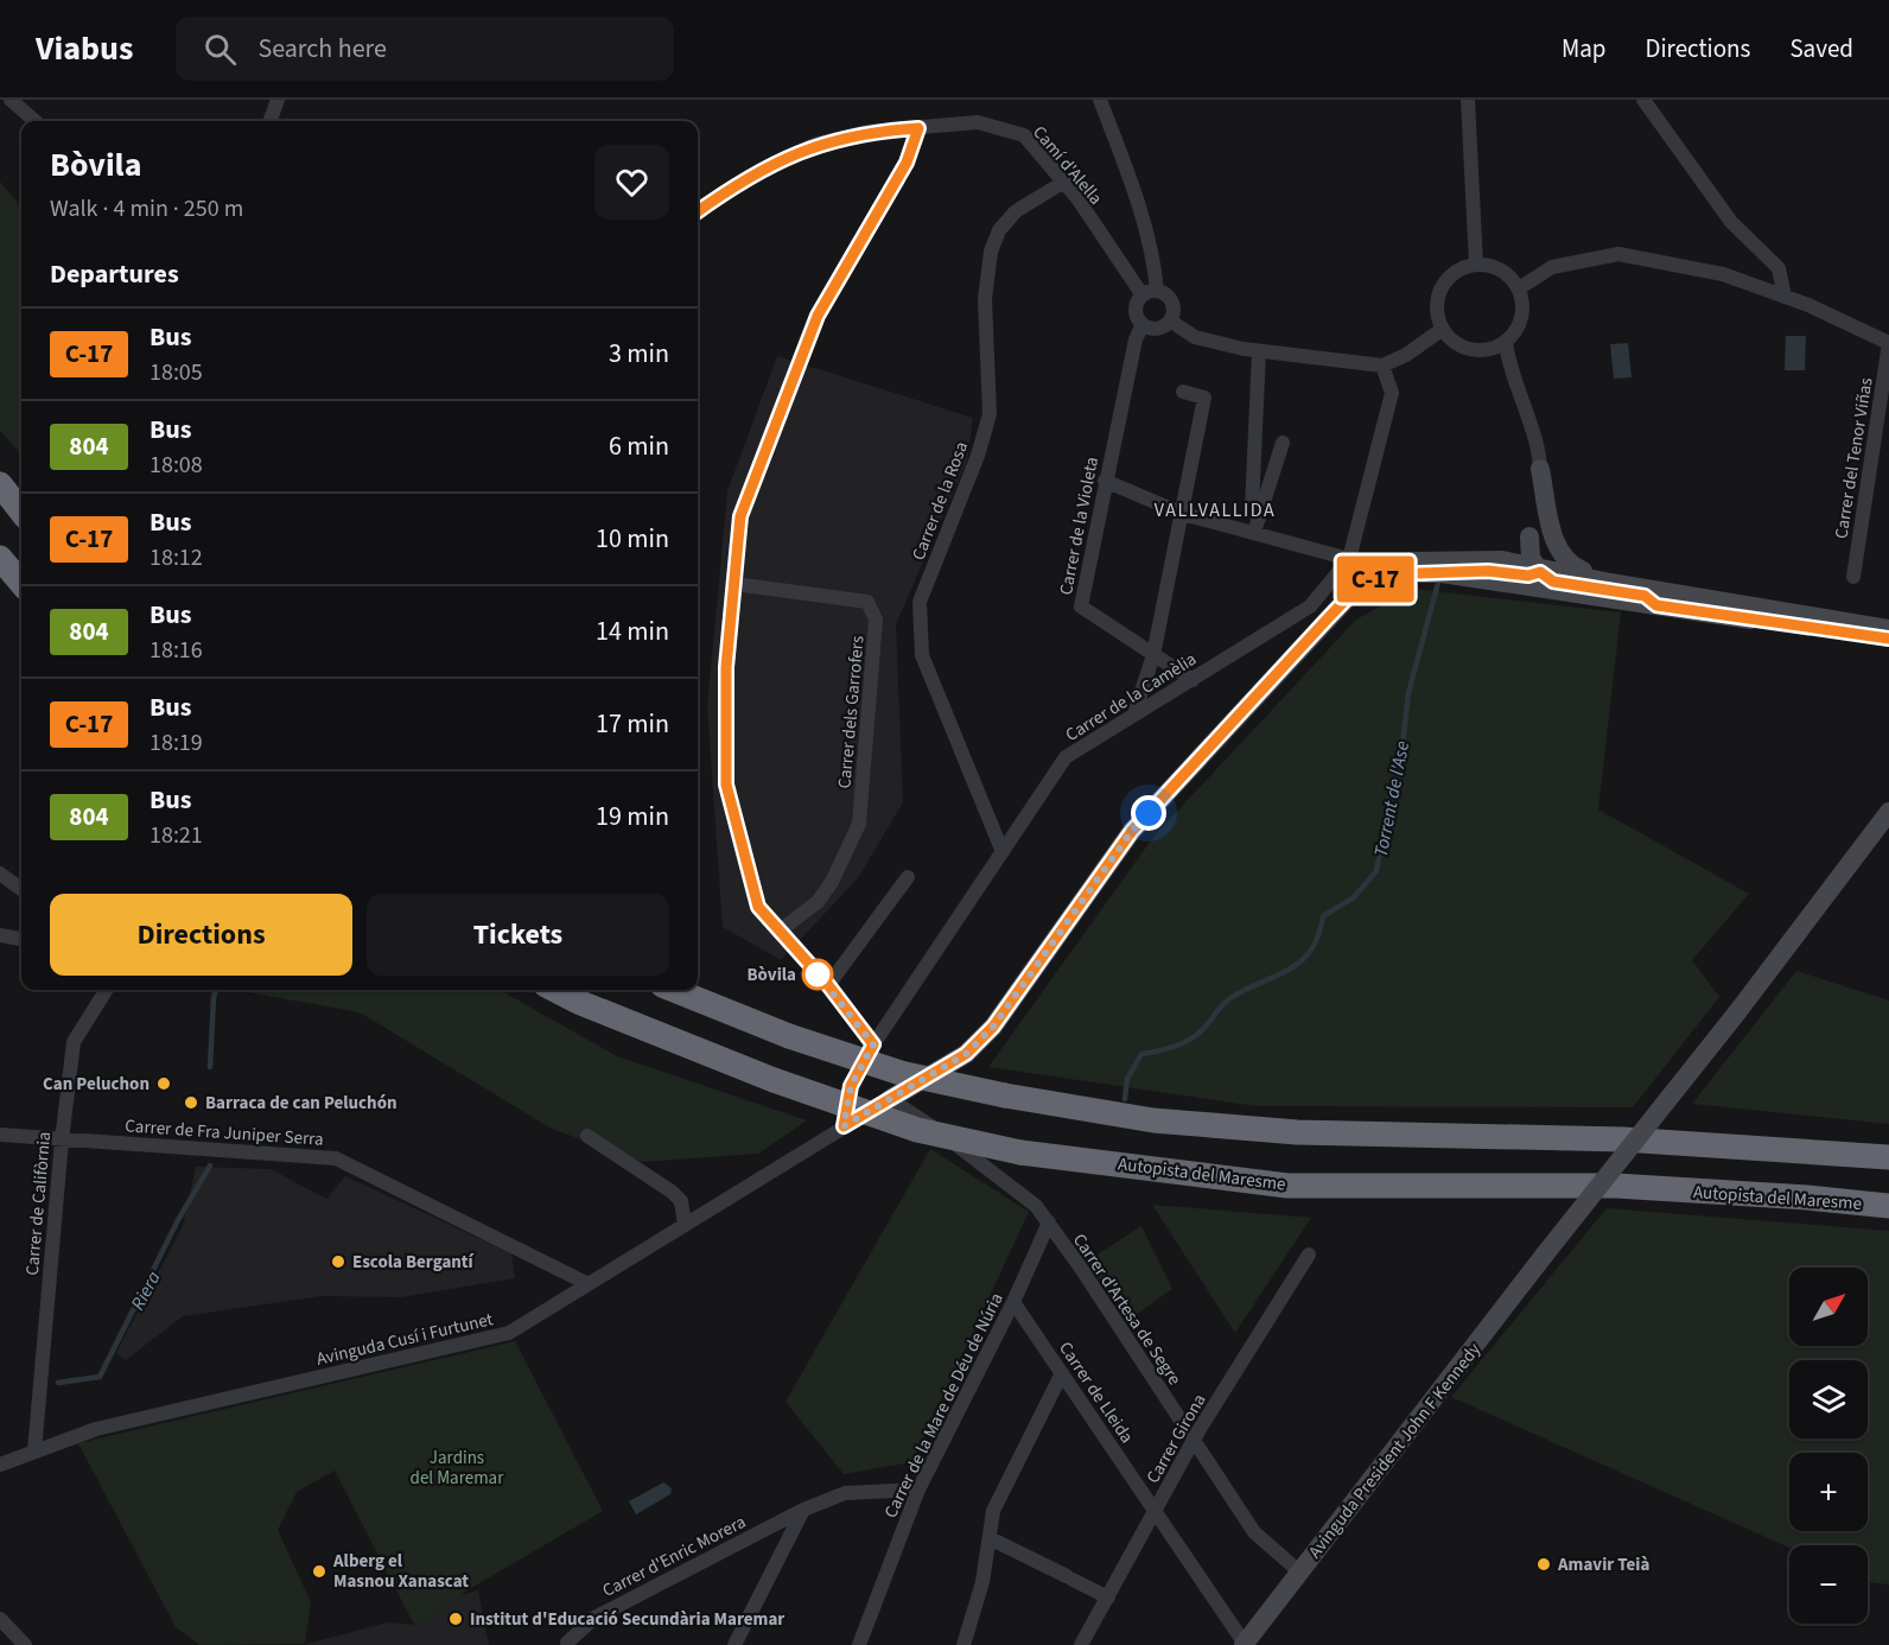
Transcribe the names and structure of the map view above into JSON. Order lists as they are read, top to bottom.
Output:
{
  "streets": {
    "highway": ["Autopista del Maresme"],
    "street": [
      "Camí d'Alella",
      "Carrer del Tenor Viñas",
      "Carrer de la Rosa",
      "Carrer de la Violeta",
      "Carrer de la Camèlia",
      "Carrer dels Garrofers",
      "Carrer de Fra Juniper Serra",
      "Carrer de Califòrnia",
      "Carrer d'Artesa de Segre",
      "Avinguda Cusí i Furtunet",
      "Carrer de Lleida",
      "Carrer de la Mare de Déu de Núria",
      "Carrer Girona",
      "Avinguda President John F Kennedy",
      "Carrer d'Enric Morera"
    ]
  },
  "crossings": [
    ["Camí d'Alella", "Carrer de la Rosa"],
    ["Camí d'Alella", "Carrer de la Violeta"],
    ["Carrer de la Rosa", "Carrer de la Camèlia"],
    ["Carrer de la Violeta", "Carrer de la Camèlia"],
    ["Carrer de la Camèlia", "Avinguda Cusí i Furtunet"],
    ["Carrer de Fra Juniper Serra", "Carrer de Califòrnia"],
    ["Carrer de Fra Juniper Serra", "Avinguda Cusí i Furtunet"],
    ["Carrer de Califòrnia", "Avinguda Cusí i Furtunet"],
    ["Carrer d'Artesa de Segre", "Avinguda Cusí i Furtunet"],
    ["Carrer d'Artesa de Segre", "Carrer de la Mare de Déu de Núria"],
    ["Carrer d'Artesa de Segre", "Carrer Girona"],
    ["Carrer d'Artesa de Segre", "Avinguda President John F Kennedy"],
    ["Carrer de Lleida", "Carrer de la Mare de Déu de Núria"],
    ["Carrer de Lleida", "Carrer Girona"],
    ["Carrer de Lleida", "Avinguda President John F Kennedy"],
    ["Carrer de la Mare de Déu de Núria", "Carrer d'Enric Morera"]
  ],
  "districts": ["VALLVALLIDA"],
  "water": ["Torrent de l'Ase", "Riera"],
  "parks": ["Jardins del Maremar"],
  "places": [
    "Bòvila",
    "Can Peluchon",
    "Barraca de can Peluchón",
    "Escola Bergantí",
    "Amavir Teià",
    "Alberg el Masnou Xanascat",
    "Institut d'Educació Secundària Maremar"
  ],
  "lines": ["bus line C-17"],
  "north": "top right",
  "page": {
    "header": "Viabus",
    "search": "Search here",
    "nav": ["Map", "Directions", "Saved"],
    "on_map": "C-17",
    "heading": [
      ["Bòvila", "Walk · 4 min · 250 m"],
      "Departures"
    ],
    "list": [
      {
        "mark": "C-17",
        "name": "Bus",
        "note": "18:05",
        "value": "3 min"
      },
      {
        "mark": "804",
        "name": "Bus",
        "note": "18:08",
        "value": "6 min"
      },
      {
        "mark": "C-17",
        "name": "Bus",
        "note": "18:12",
        "value": "10 min"
      },
      {
        "mark": "804",
        "name": "Bus",
        "note": "18:16",
        "value": "14 min"
      },
      {
        "mark": "C-17",
        "name": "Bus",
        "note": "18:19",
        "value": "17 min"
      },
      {
        "mark": "804",
        "name": "Bus",
        "note": "18:21",
        "value": "19 min"
      }
    ],
    "buttons": ["Directions", "Tickets"],
    "map_buttons": ["+", "−"]
  }
}
